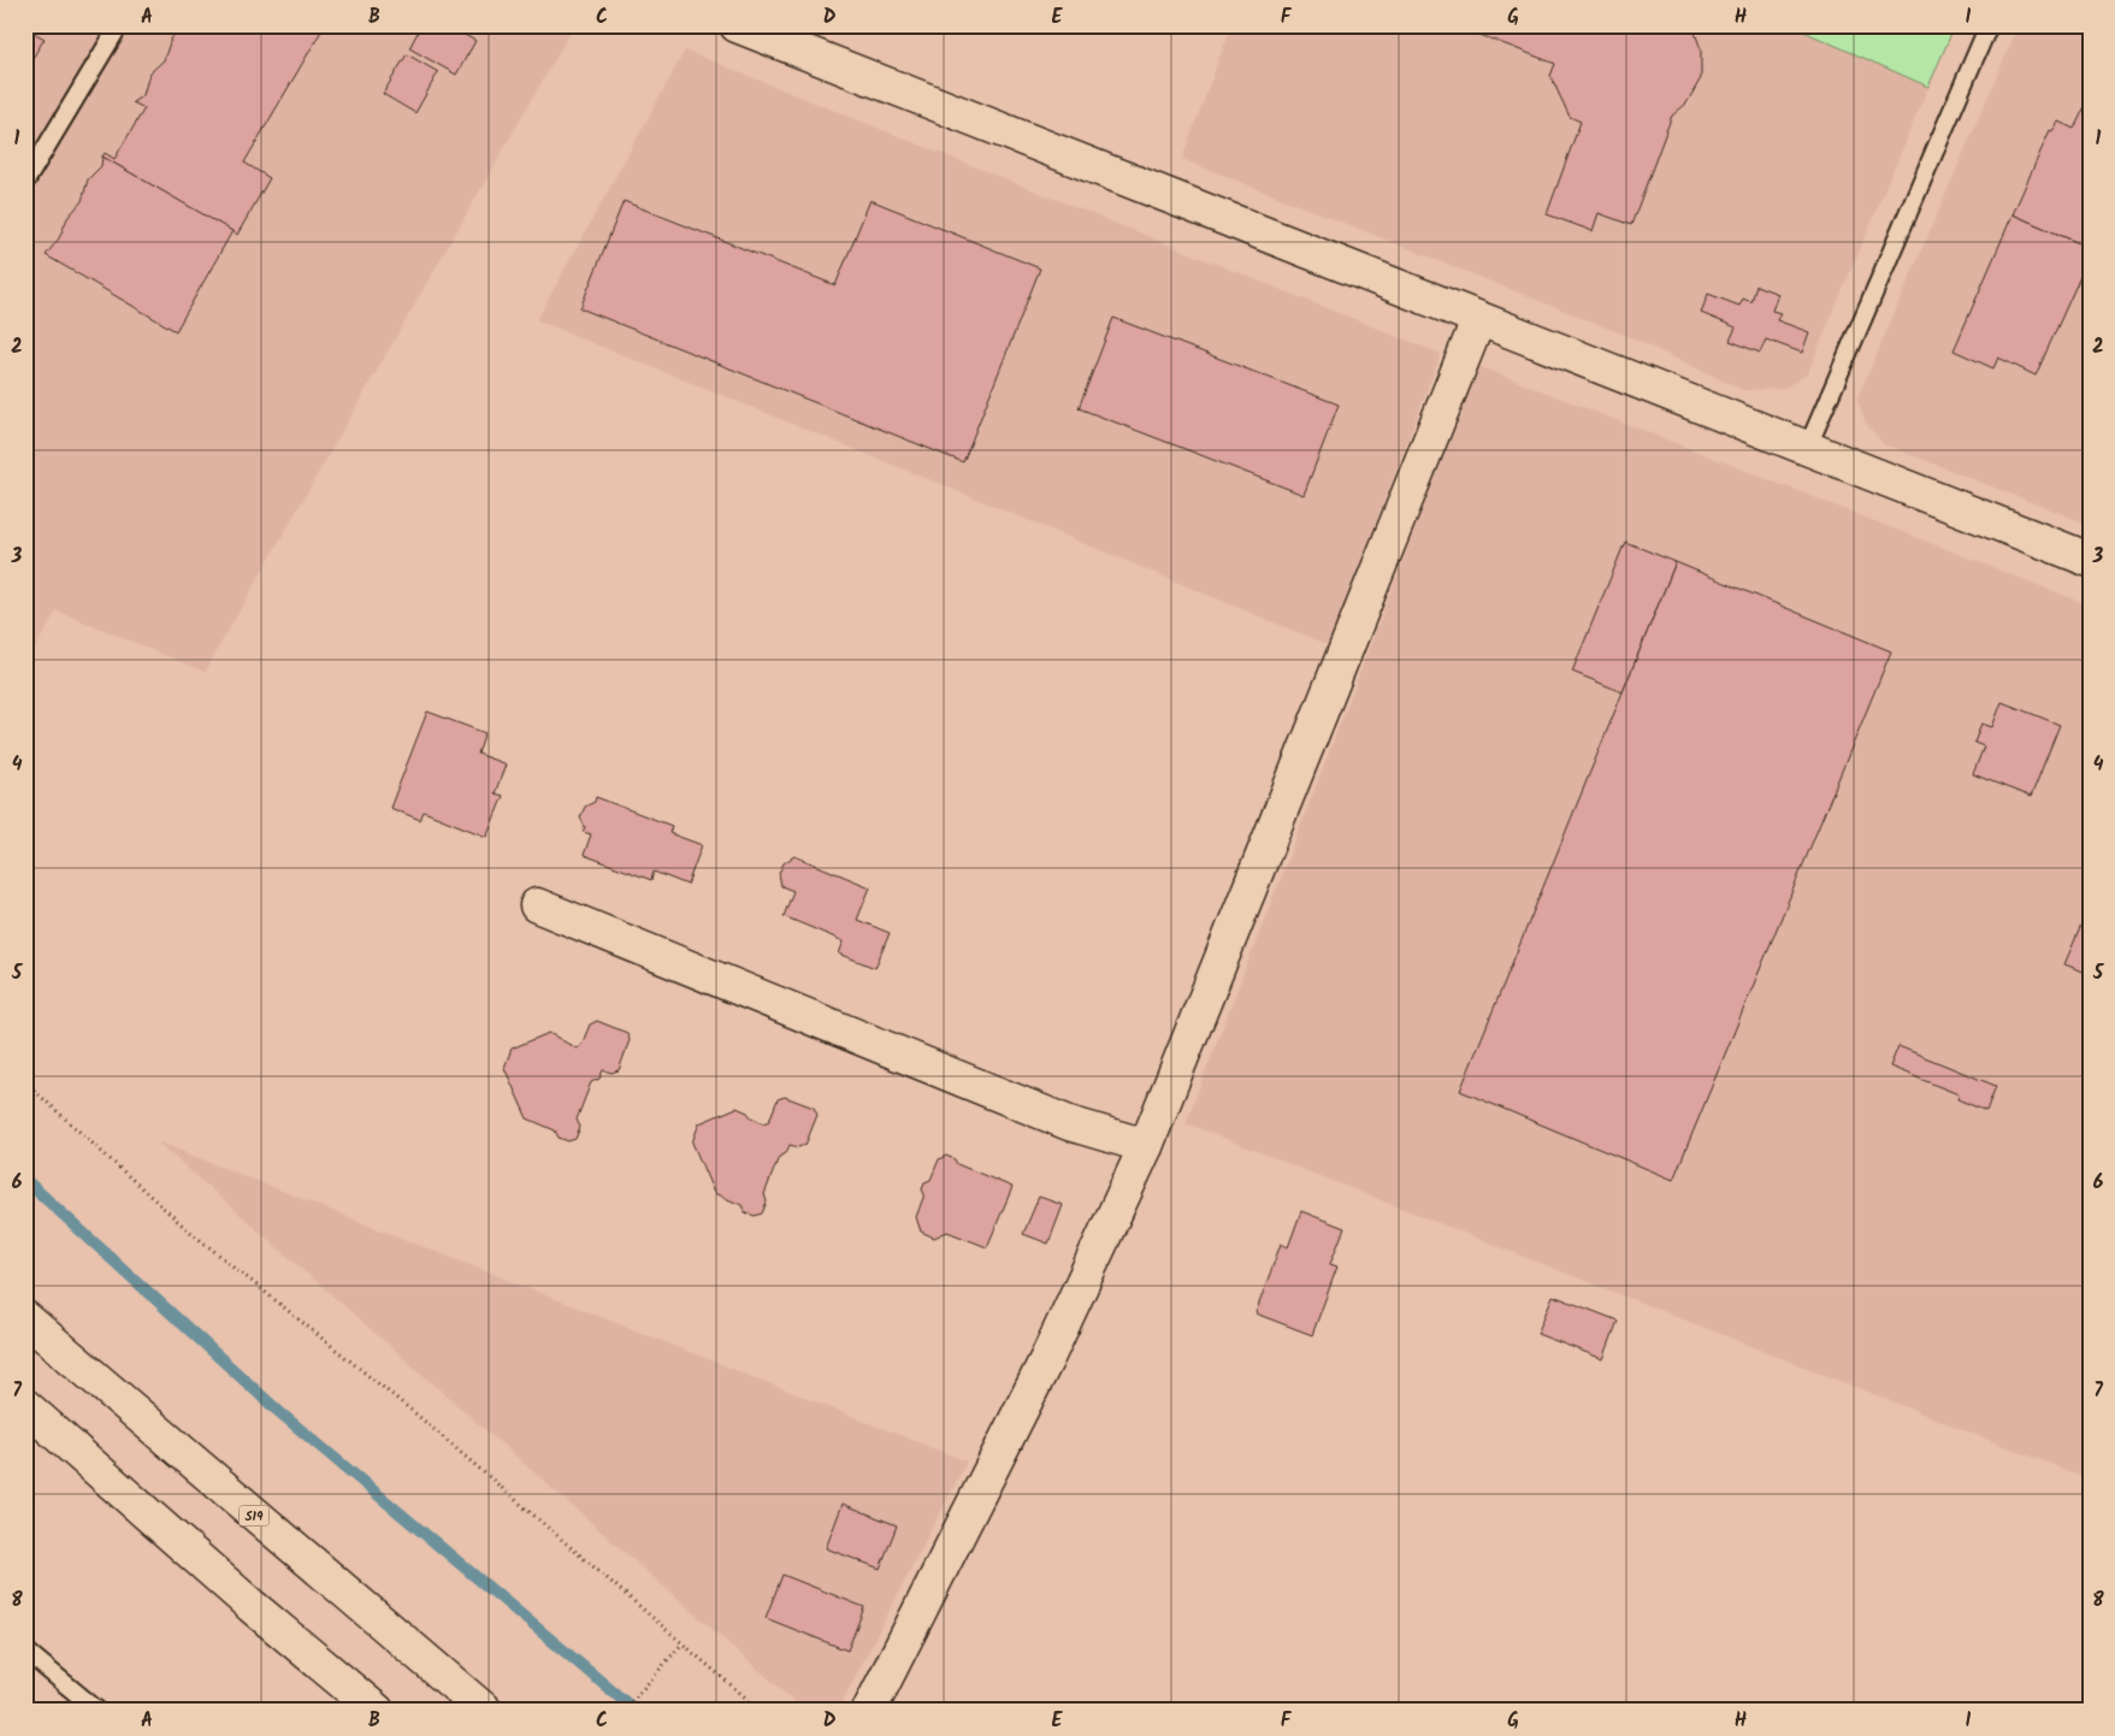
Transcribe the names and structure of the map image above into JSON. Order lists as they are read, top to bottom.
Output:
{
  "streets": {
    "main road": ["S19"]
  },
  "grid": {
    "columns": [
      "A",
      "B",
      "C",
      "D",
      "E",
      "F",
      "G",
      "H",
      "I"
    ],
    "rows": [
      "1",
      "2",
      "3",
      "4",
      "5",
      "6",
      "7",
      "8"
    ]
  }
}
